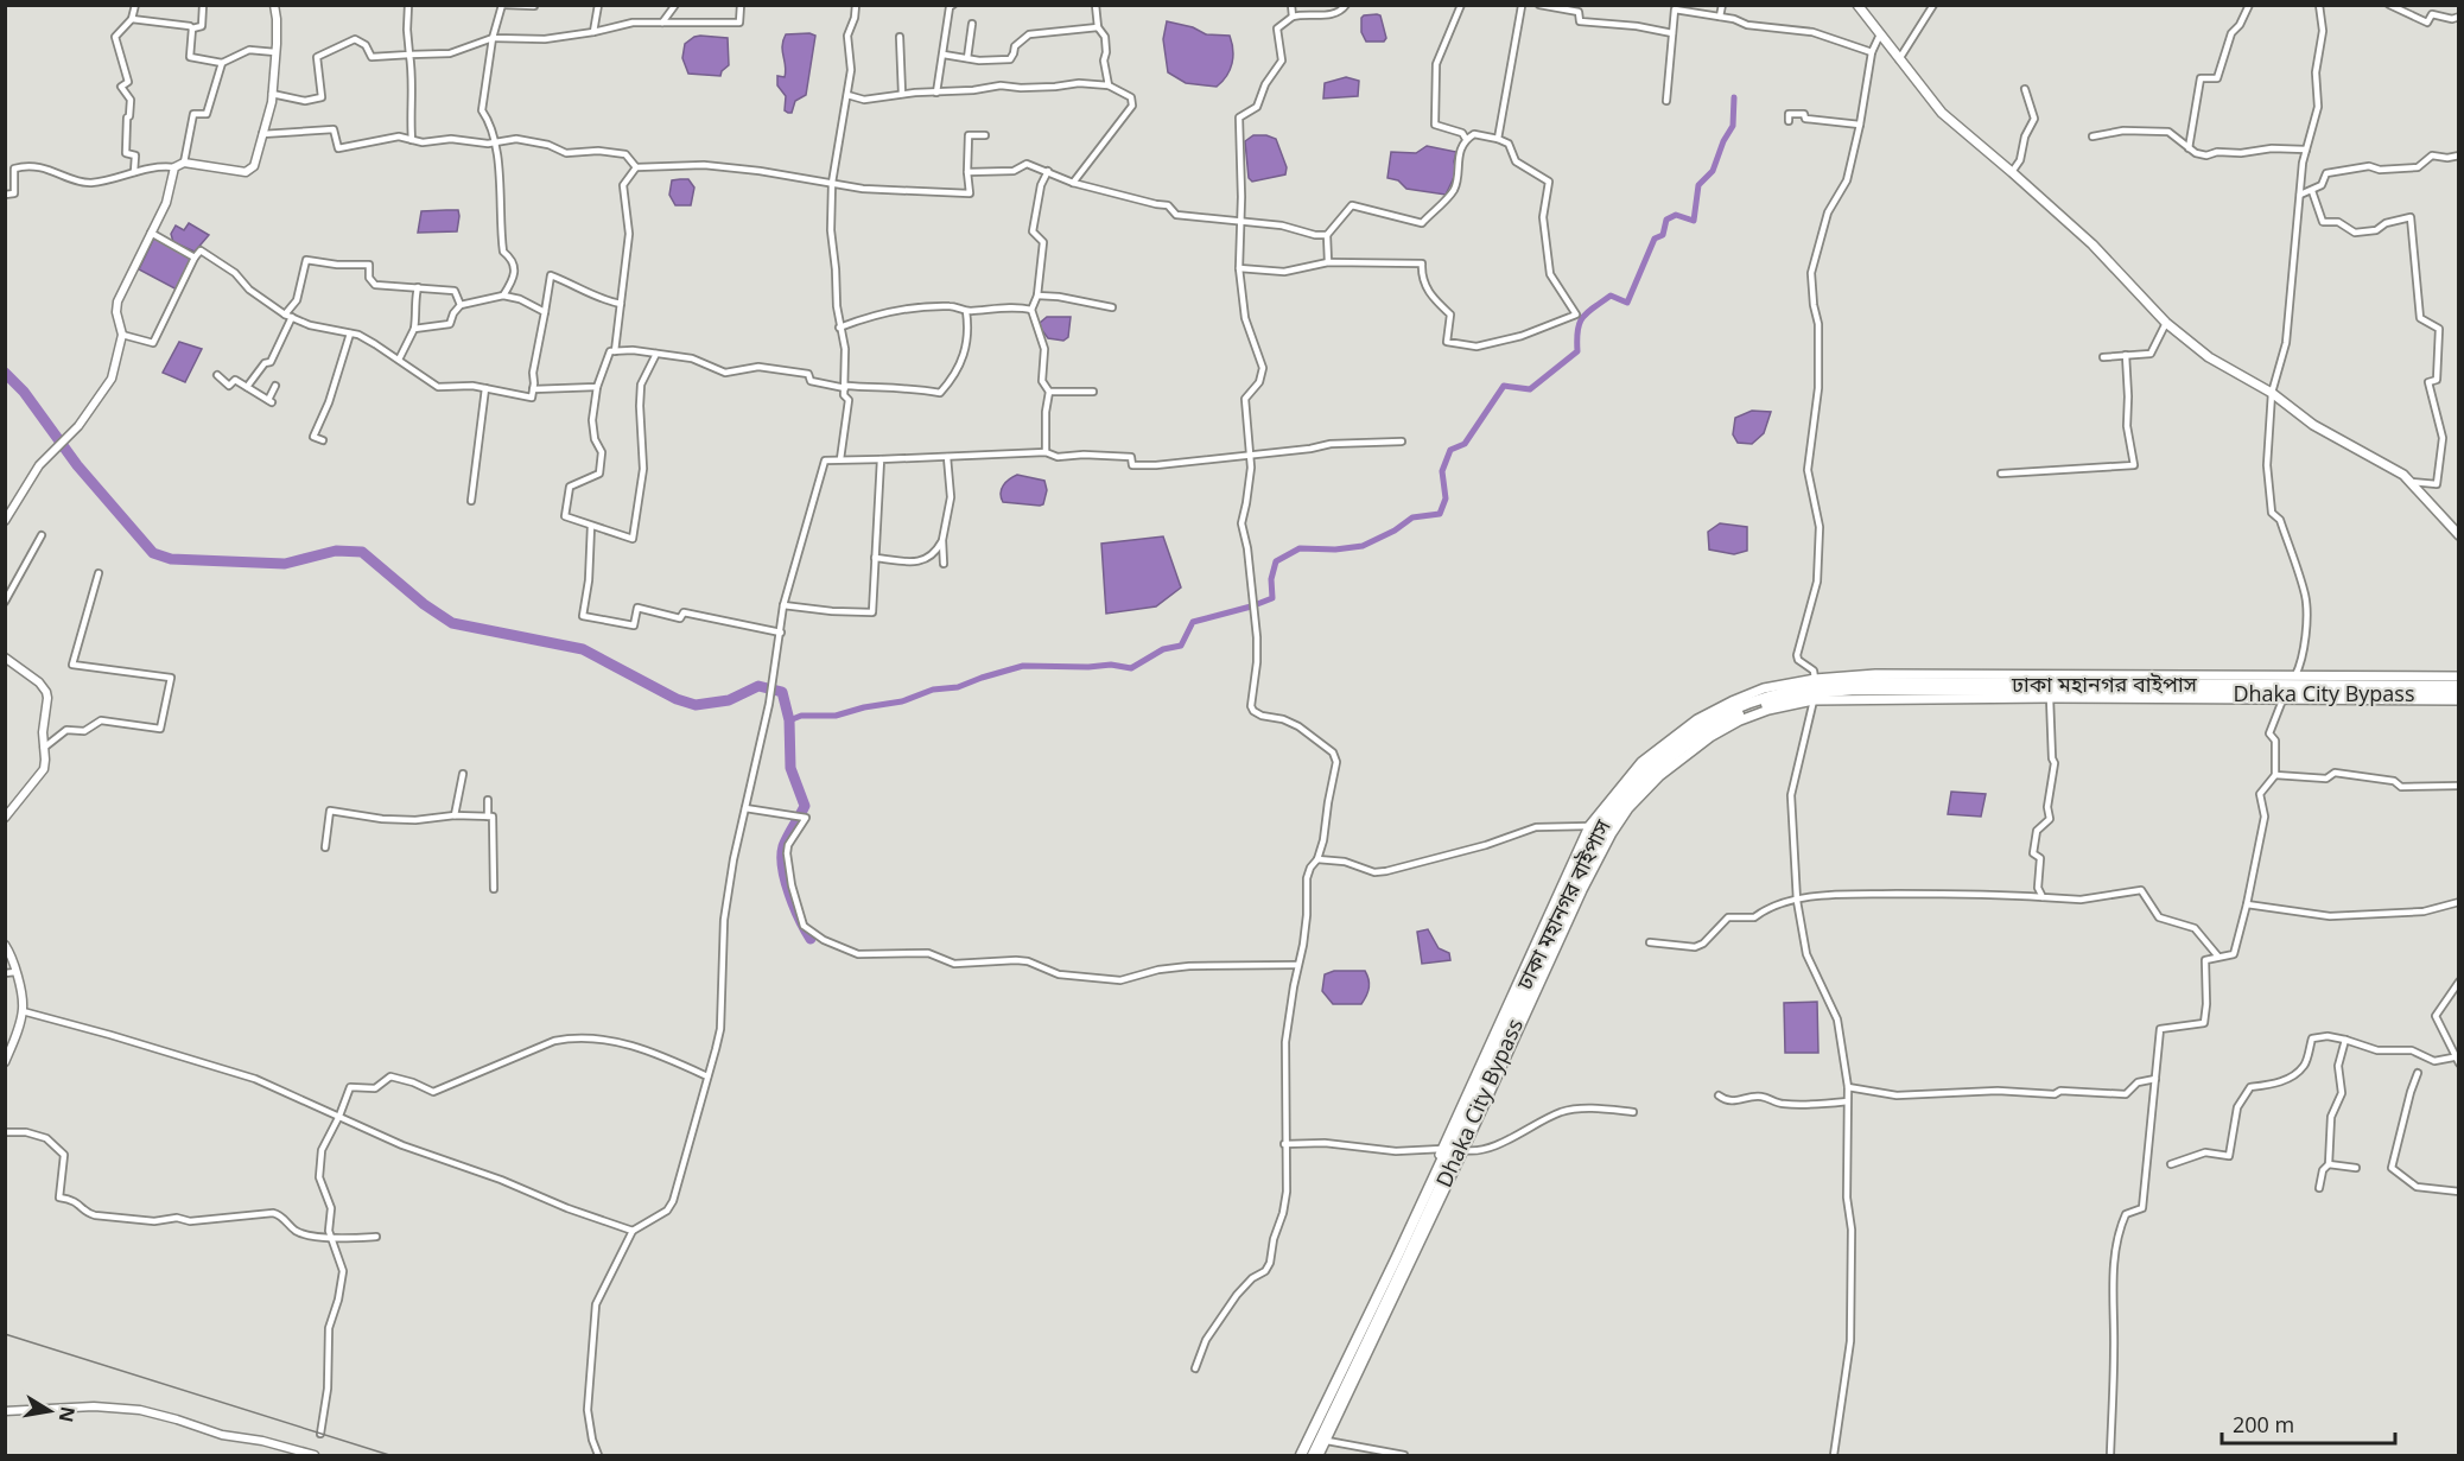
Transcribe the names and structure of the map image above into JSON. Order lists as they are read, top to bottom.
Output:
{
  "streets": {
    "highway": ["ঢাকা মহানগর বাইপাস", "Dhaka City Bypass"]
  },
  "scale_bar": "200 m",
  "north": "right"
}
